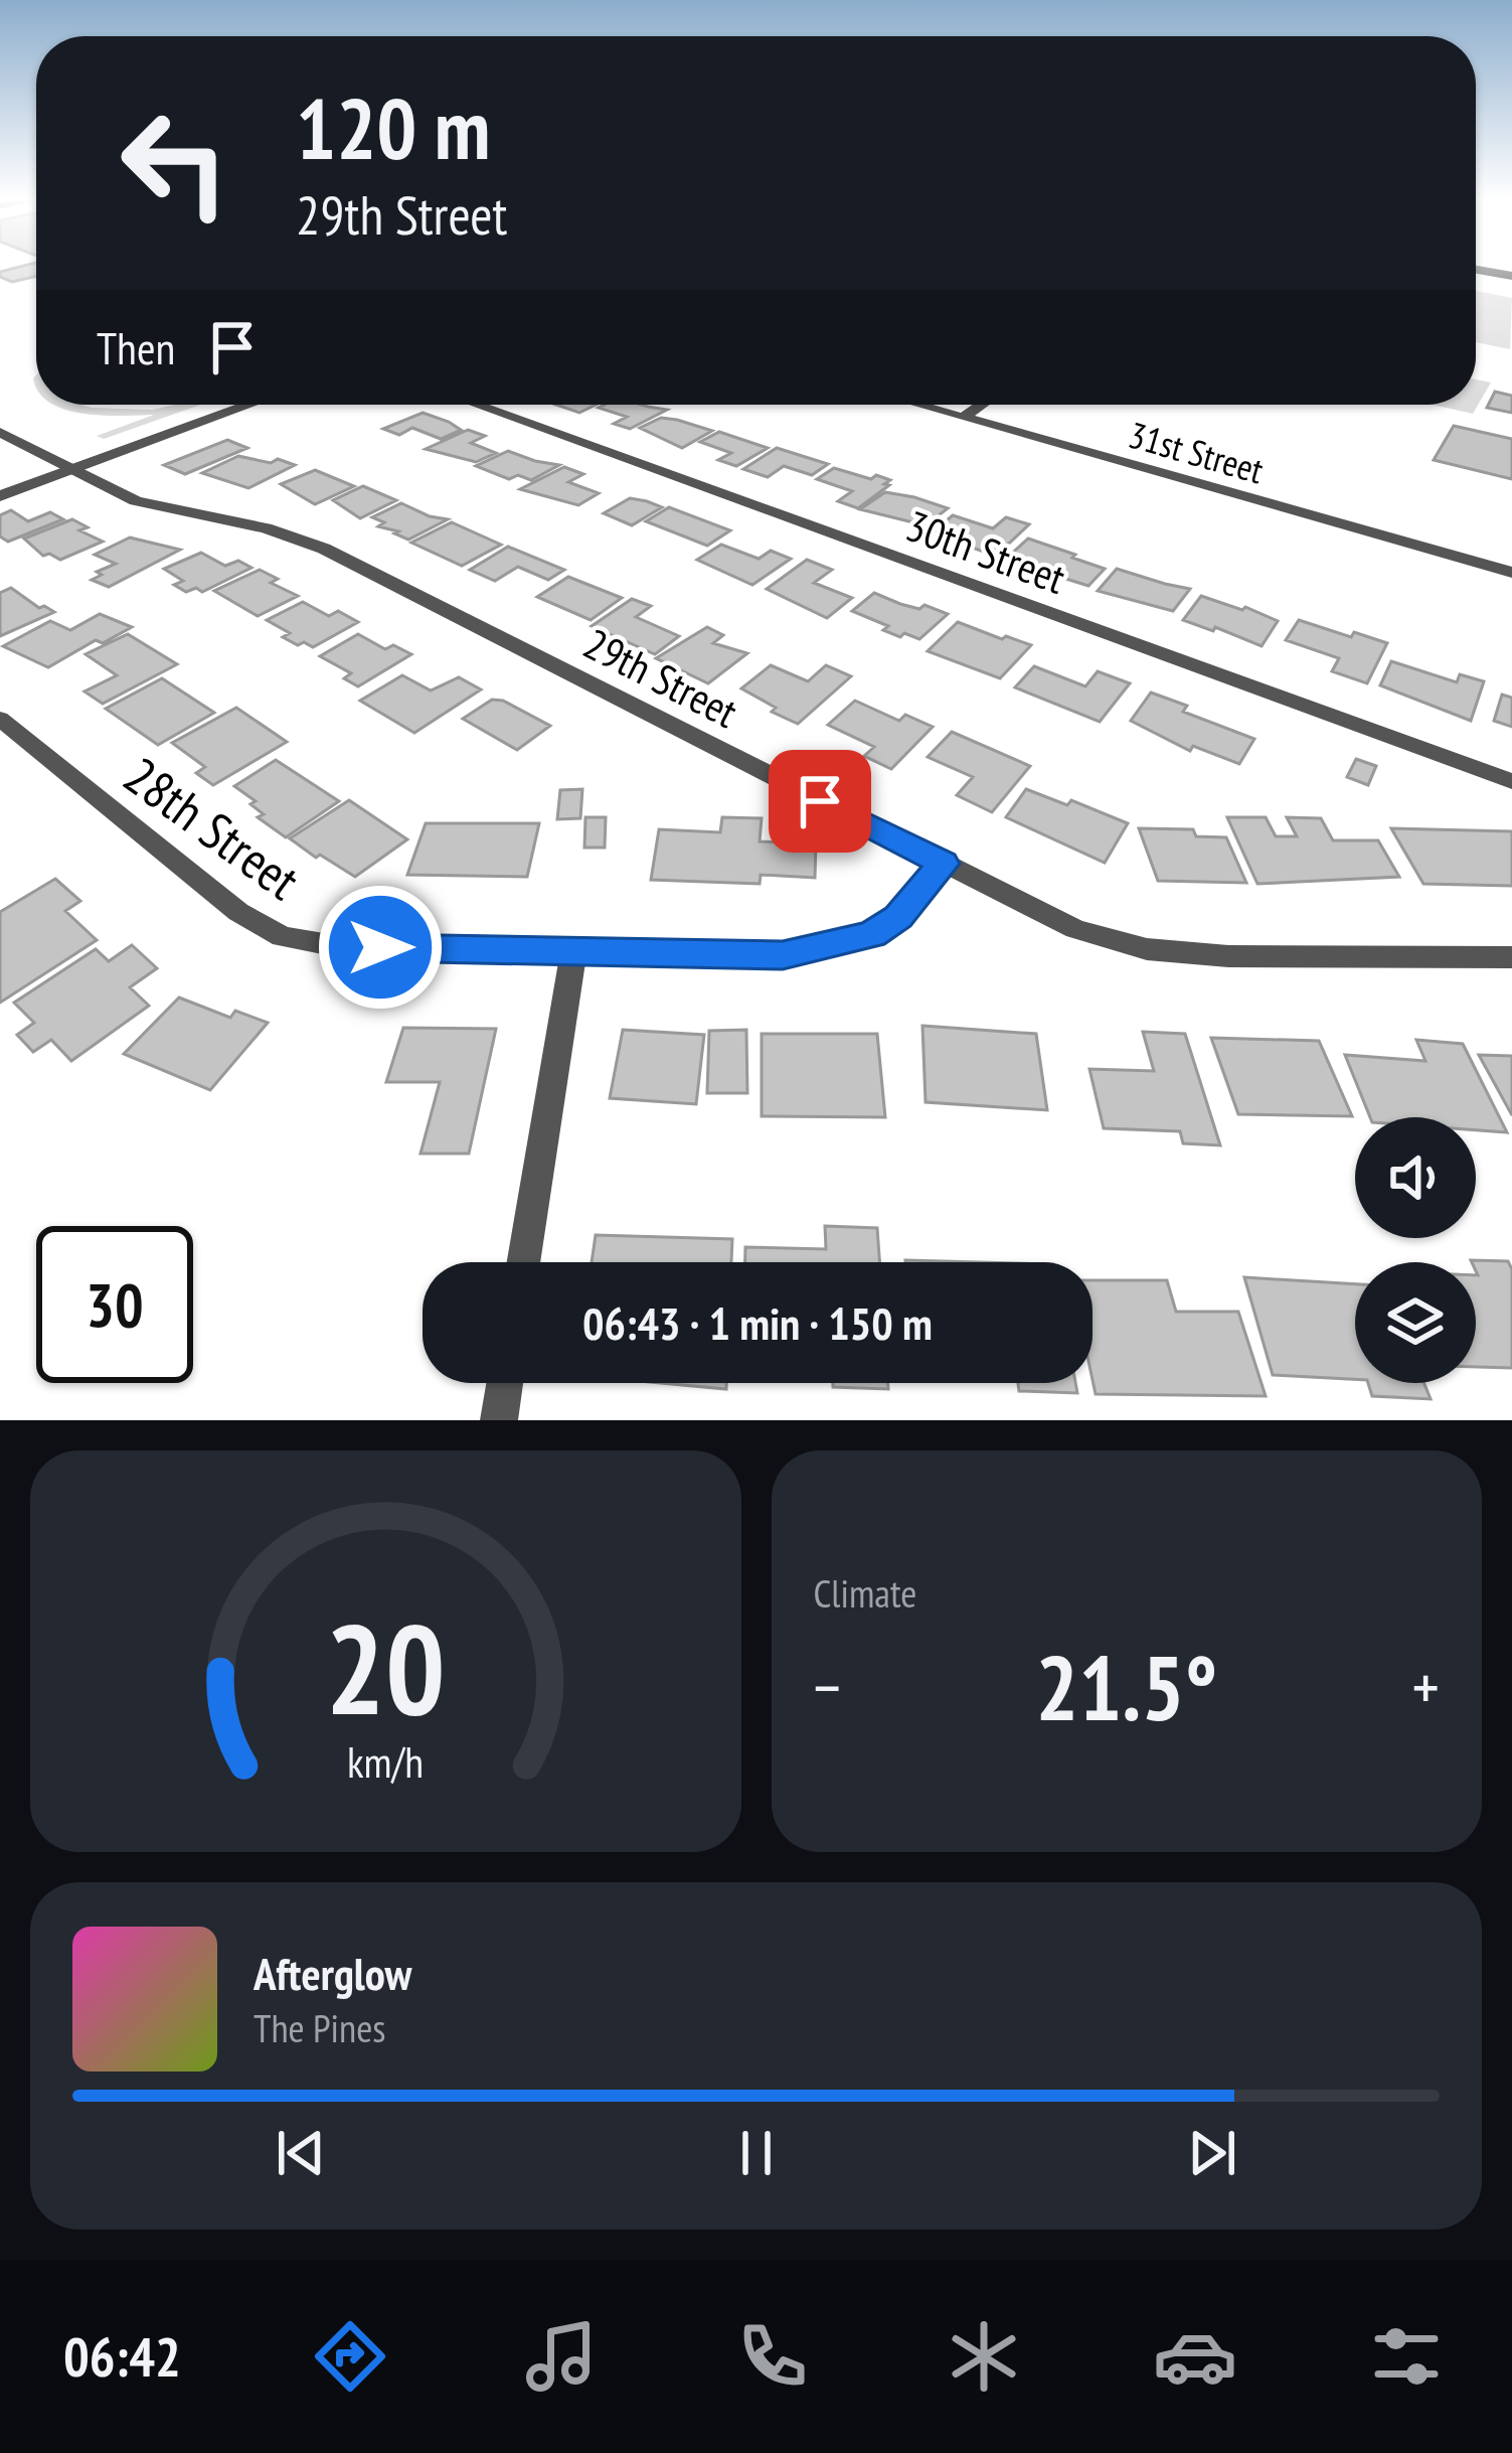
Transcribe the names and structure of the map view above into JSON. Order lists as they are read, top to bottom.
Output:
{
  "streets": {
    "street": [
      "31st Street",
      "30th Street",
      "29th Street",
      "28th Street"
    ]
  },
  "crossings": [
    ["29th Street", "28th Street"]
  ],
  "page": {
    "turn": ["120 m", "29th Street"],
    "then": "Then",
    "limit": "30",
    "trip": "06:43 · 1 min · 150 m",
    "tile": "Climate",
    "heat": ["−", "21.5°", "+"],
    "song": ["Afterglow", "The Pines"],
    "tabs": "06:42",
    "gauge": ["20", "km/h"]
  }
}
